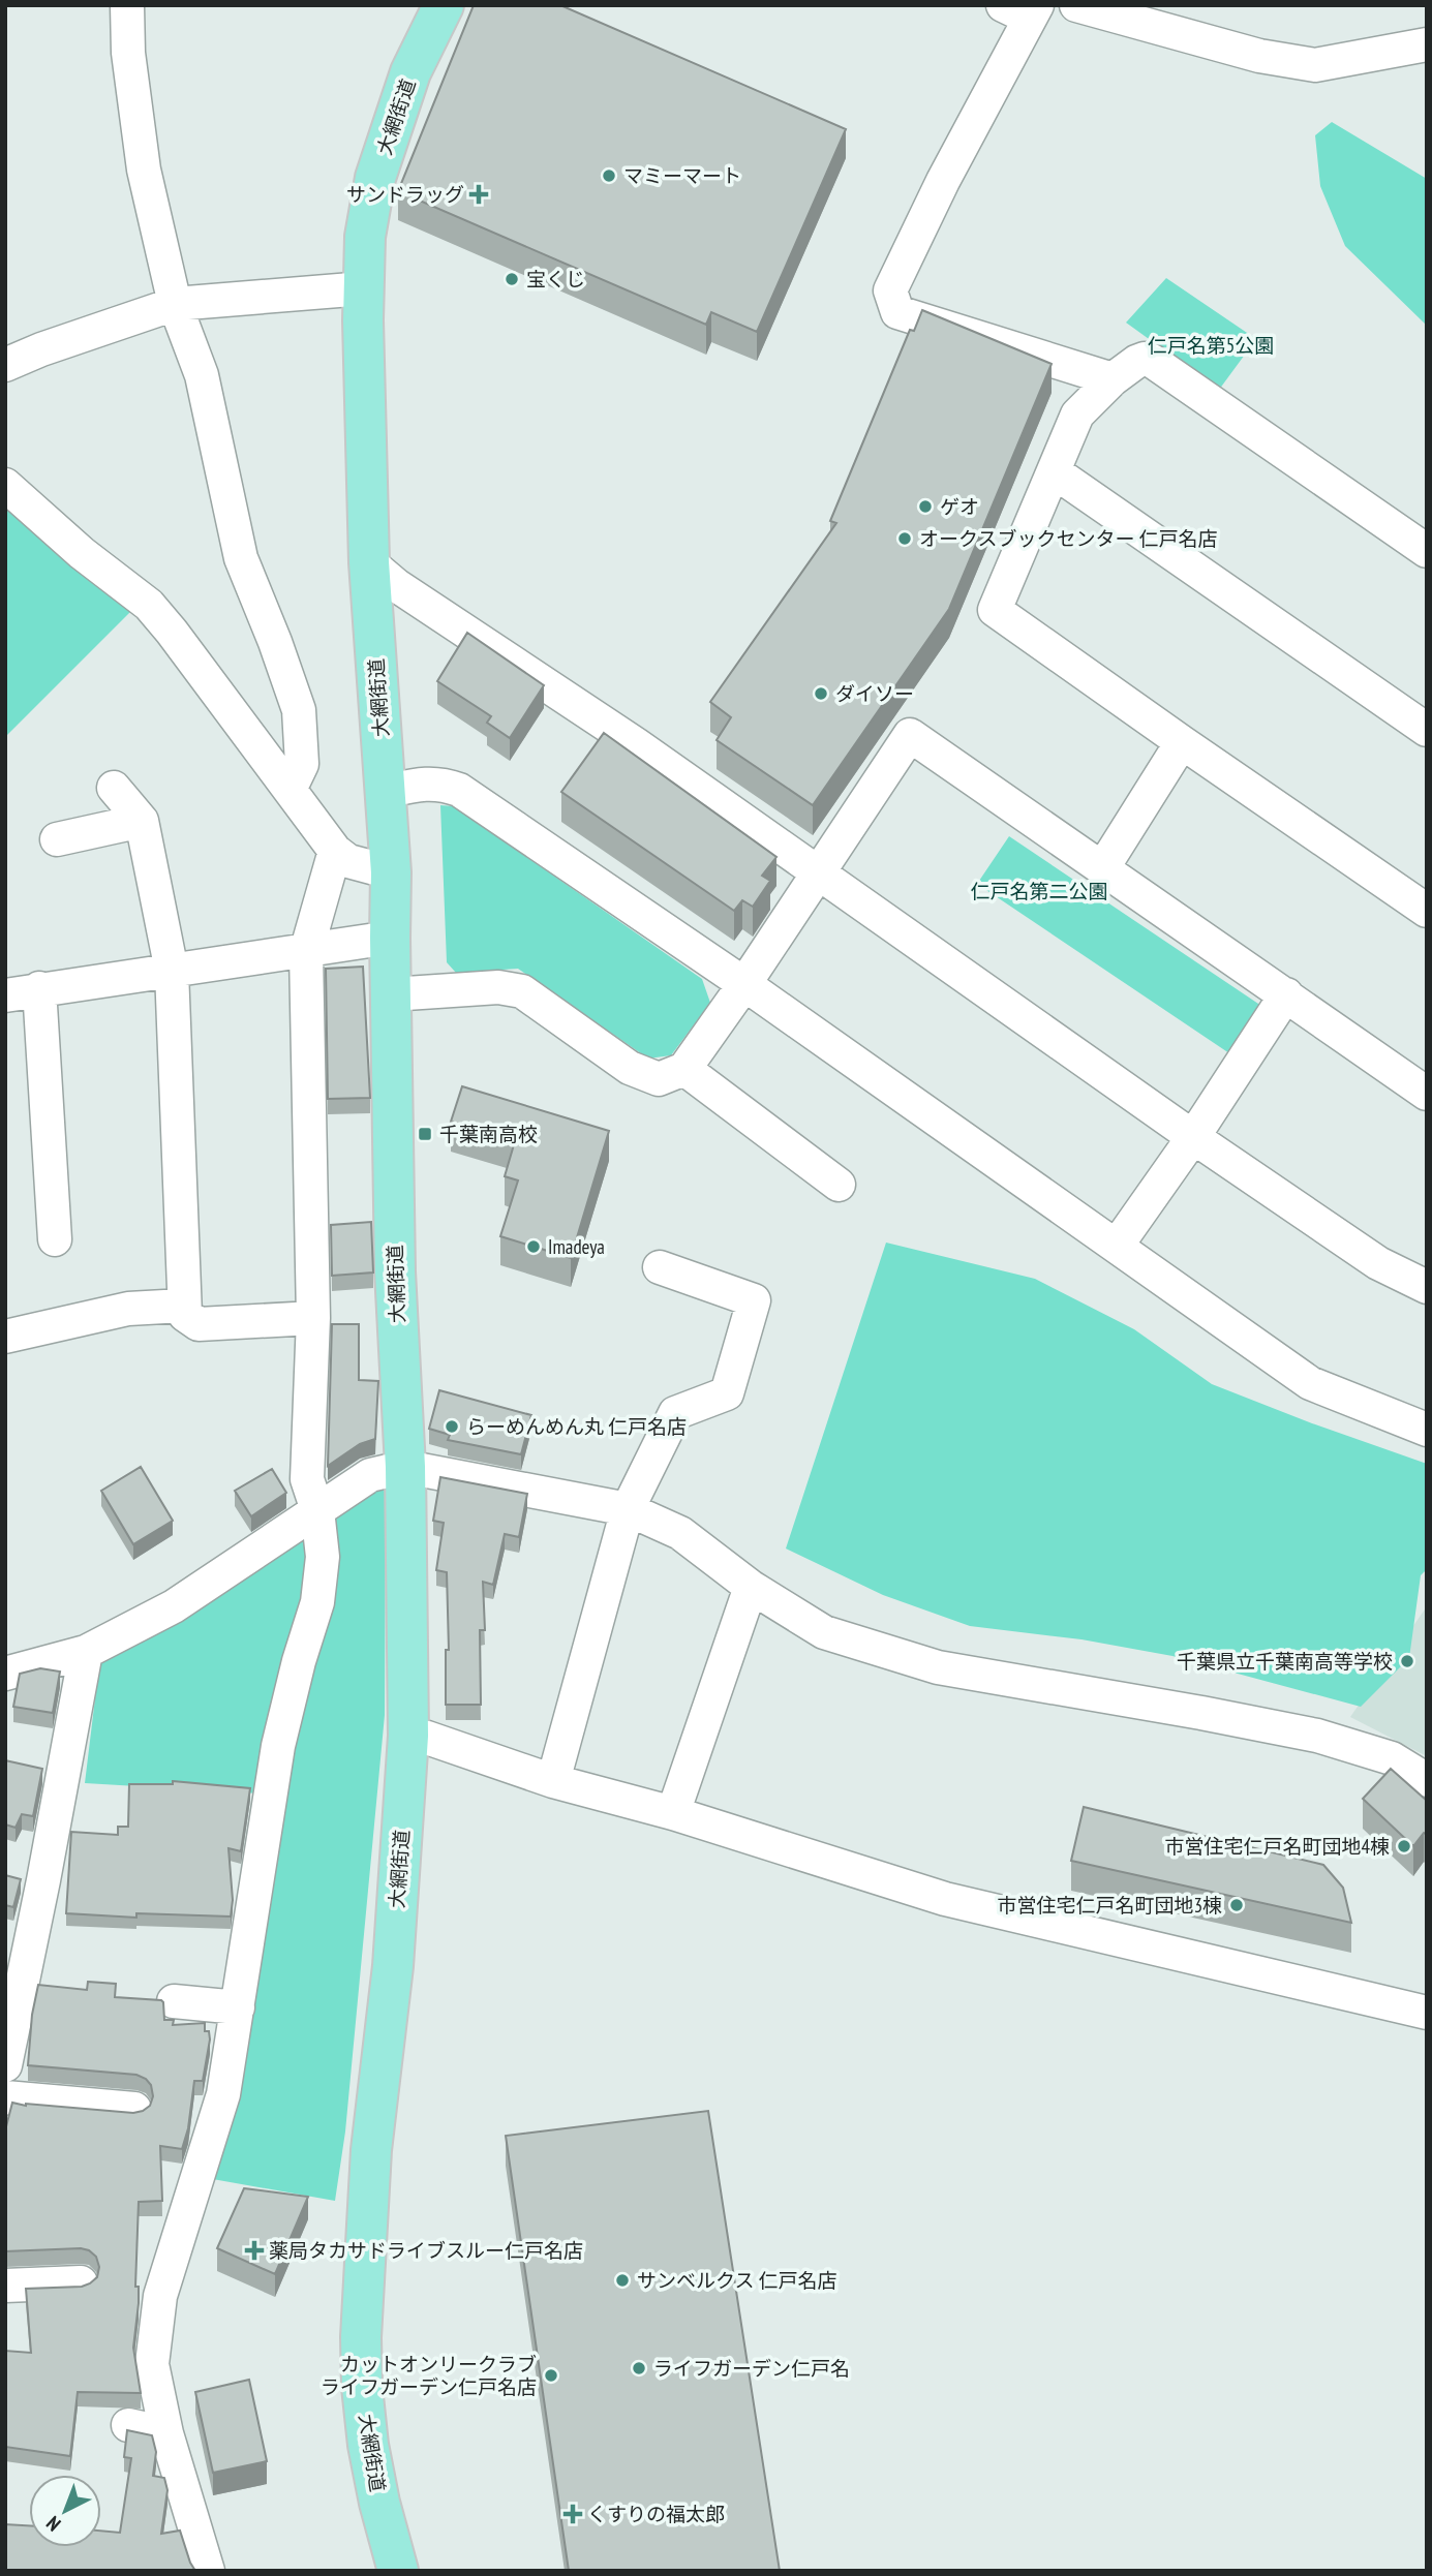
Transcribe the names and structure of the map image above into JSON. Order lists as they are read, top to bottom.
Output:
{
  "streets": {
    "main road": ["大網街道"]
  },
  "parks": ["仁戸名第5公園", "仁戸名第二公園"],
  "places": {
    "other": [
      "マミーマート",
      "宝くじ",
      "ゲオ",
      "オークスブックセンター 仁戸名店",
      "ダイソー",
      "Imadeya",
      "らーめんめん丸 仁戸名店",
      "千葉県立千葉南高等学校",
      "市営住宅仁戸名町団地4棟",
      "市営住宅仁戸名町団地3棟",
      "サンベルクス 仁戸名店",
      "ライフガーデン仁戸名",
      "カットオンリークラブ ライフガーデン仁戸名店"
    ],
    "health": ["サンドラッグ", "薬局タカサドライブスルー仁戸名店", "くすりの福太郎"],
    "transit": ["千葉南高校"]
  },
  "north": "bottom left"
}
